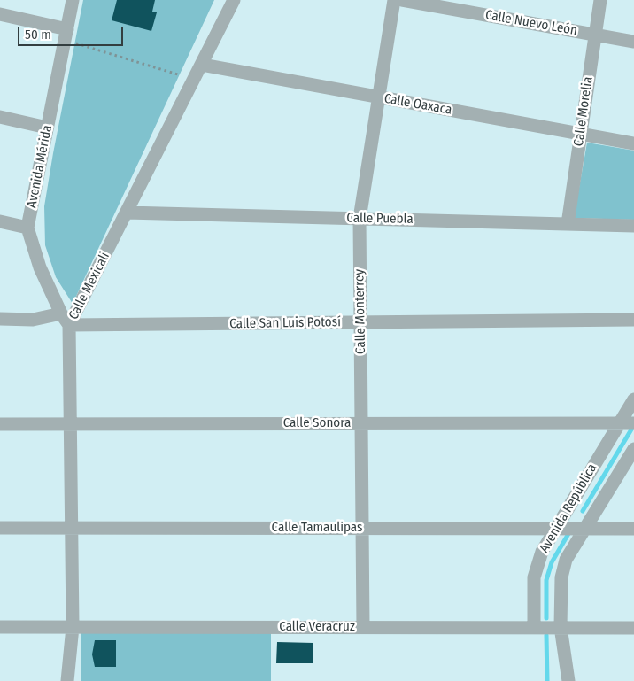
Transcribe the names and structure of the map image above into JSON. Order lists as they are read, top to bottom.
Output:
{
  "streets": {
    "street": [
      "Calle Nuevo León",
      "Calle Oaxaca",
      "Calle Morelia",
      "Avenida Mérida",
      "Calle Puebla",
      "Calle Mexicali",
      "Calle Monterrey",
      "Calle San Luis Potosí",
      "Calle Sonora",
      "Avenida República",
      "Calle Tamaulipas",
      "Calle Veracruz"
    ]
  },
  "crossings": [
    ["Calle Nuevo León", "Calle Morelia"],
    ["Calle Oaxaca", "Calle Morelia"],
    ["Calle Oaxaca", "Calle Mexicali"],
    ["Calle Oaxaca", "Calle Monterrey"],
    ["Calle Morelia", "Calle Puebla"],
    ["Avenida Mérida", "Calle Mexicali"],
    ["Avenida Mérida", "Calle San Luis Potosí"],
    ["Calle Puebla", "Calle Mexicali"],
    ["Calle Puebla", "Calle Monterrey"],
    ["Calle Mexicali", "Calle San Luis Potosí"],
    ["Calle Mexicali", "Calle Sonora"],
    ["Calle Mexicali", "Calle Tamaulipas"],
    ["Calle Mexicali", "Calle Veracruz"],
    ["Calle Monterrey", "Calle San Luis Potosí"],
    ["Calle Monterrey", "Calle Sonora"],
    ["Calle Monterrey", "Calle Tamaulipas"],
    ["Calle Monterrey", "Calle Veracruz"],
    ["Calle Sonora", "Avenida República"],
    ["Avenida República", "Calle Tamaulipas"],
    ["Avenida República", "Calle Veracruz"]
  ],
  "scale_bar": "50 m"
}
